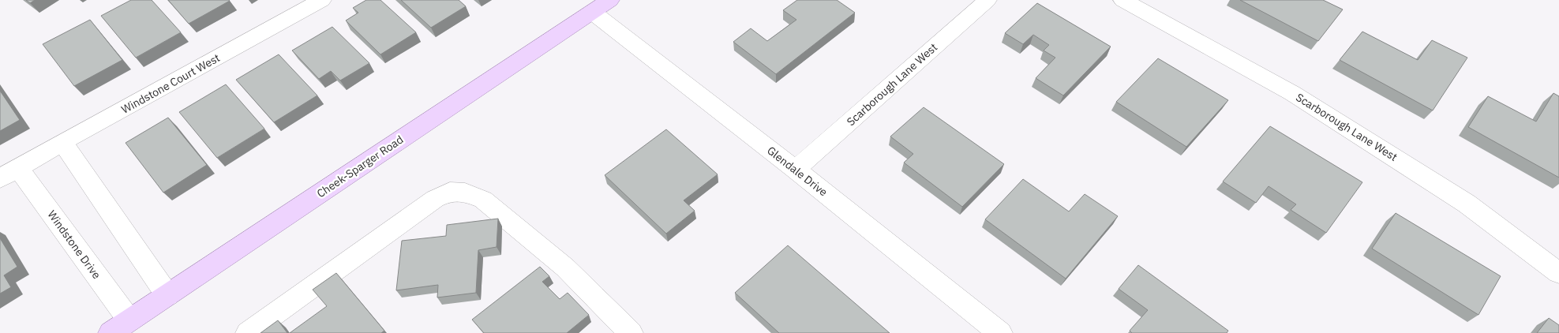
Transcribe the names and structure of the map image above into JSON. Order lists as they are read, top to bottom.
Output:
{
  "streets": {
    "main road": ["Cheek-Sparger Road"],
    "street": [
      "Windstone Court West",
      "Scarborough Lane West",
      "Glendale Drive",
      "Windstone Drive"
    ]
  },
  "crossings": [
    ["Windstone Court West", "Windstone Drive"],
    ["Scarborough Lane West", "Glendale Drive"],
    ["Cheek-Sparger Road", "Glendale Drive"],
    ["Cheek-Sparger Road", "Windstone Drive"]
  ]
}
